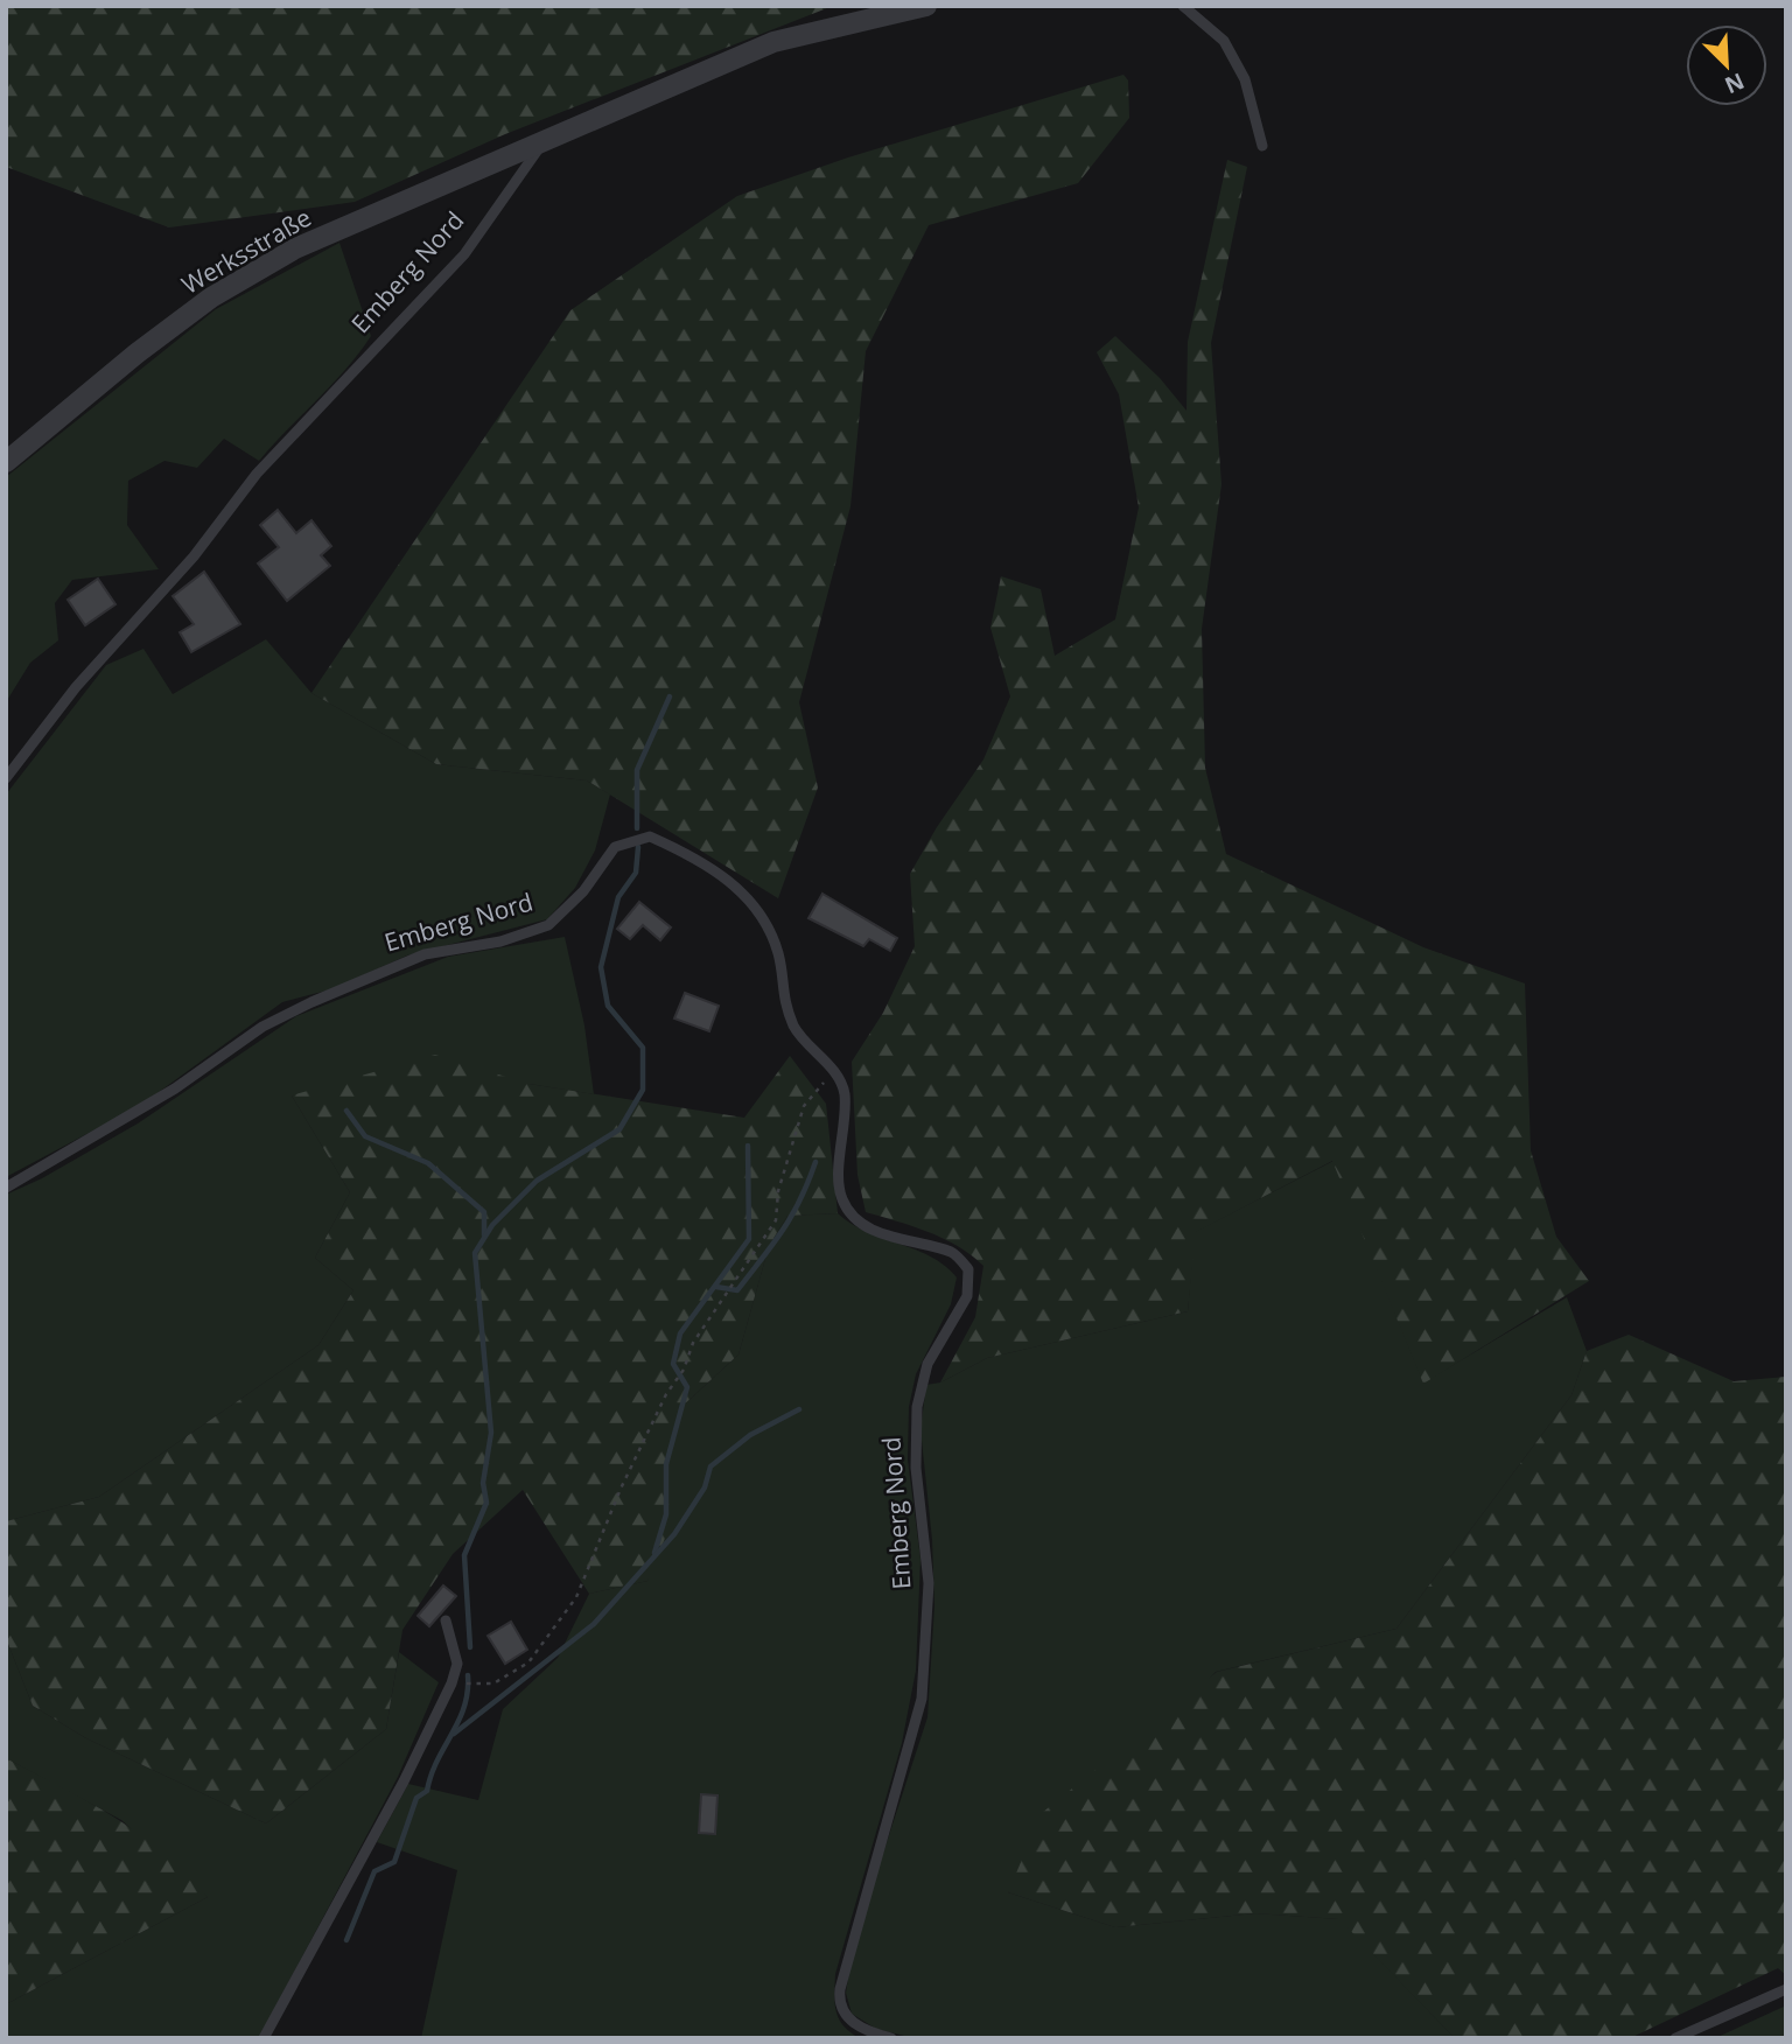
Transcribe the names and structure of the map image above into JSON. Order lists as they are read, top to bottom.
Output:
{
  "streets": {
    "street": ["Werksstraße"],
    "lane": ["Emberg Nord"]
  },
  "crossings": [
    ["Werksstraße", "Emberg Nord"]
  ],
  "north": "bottom right"
}
